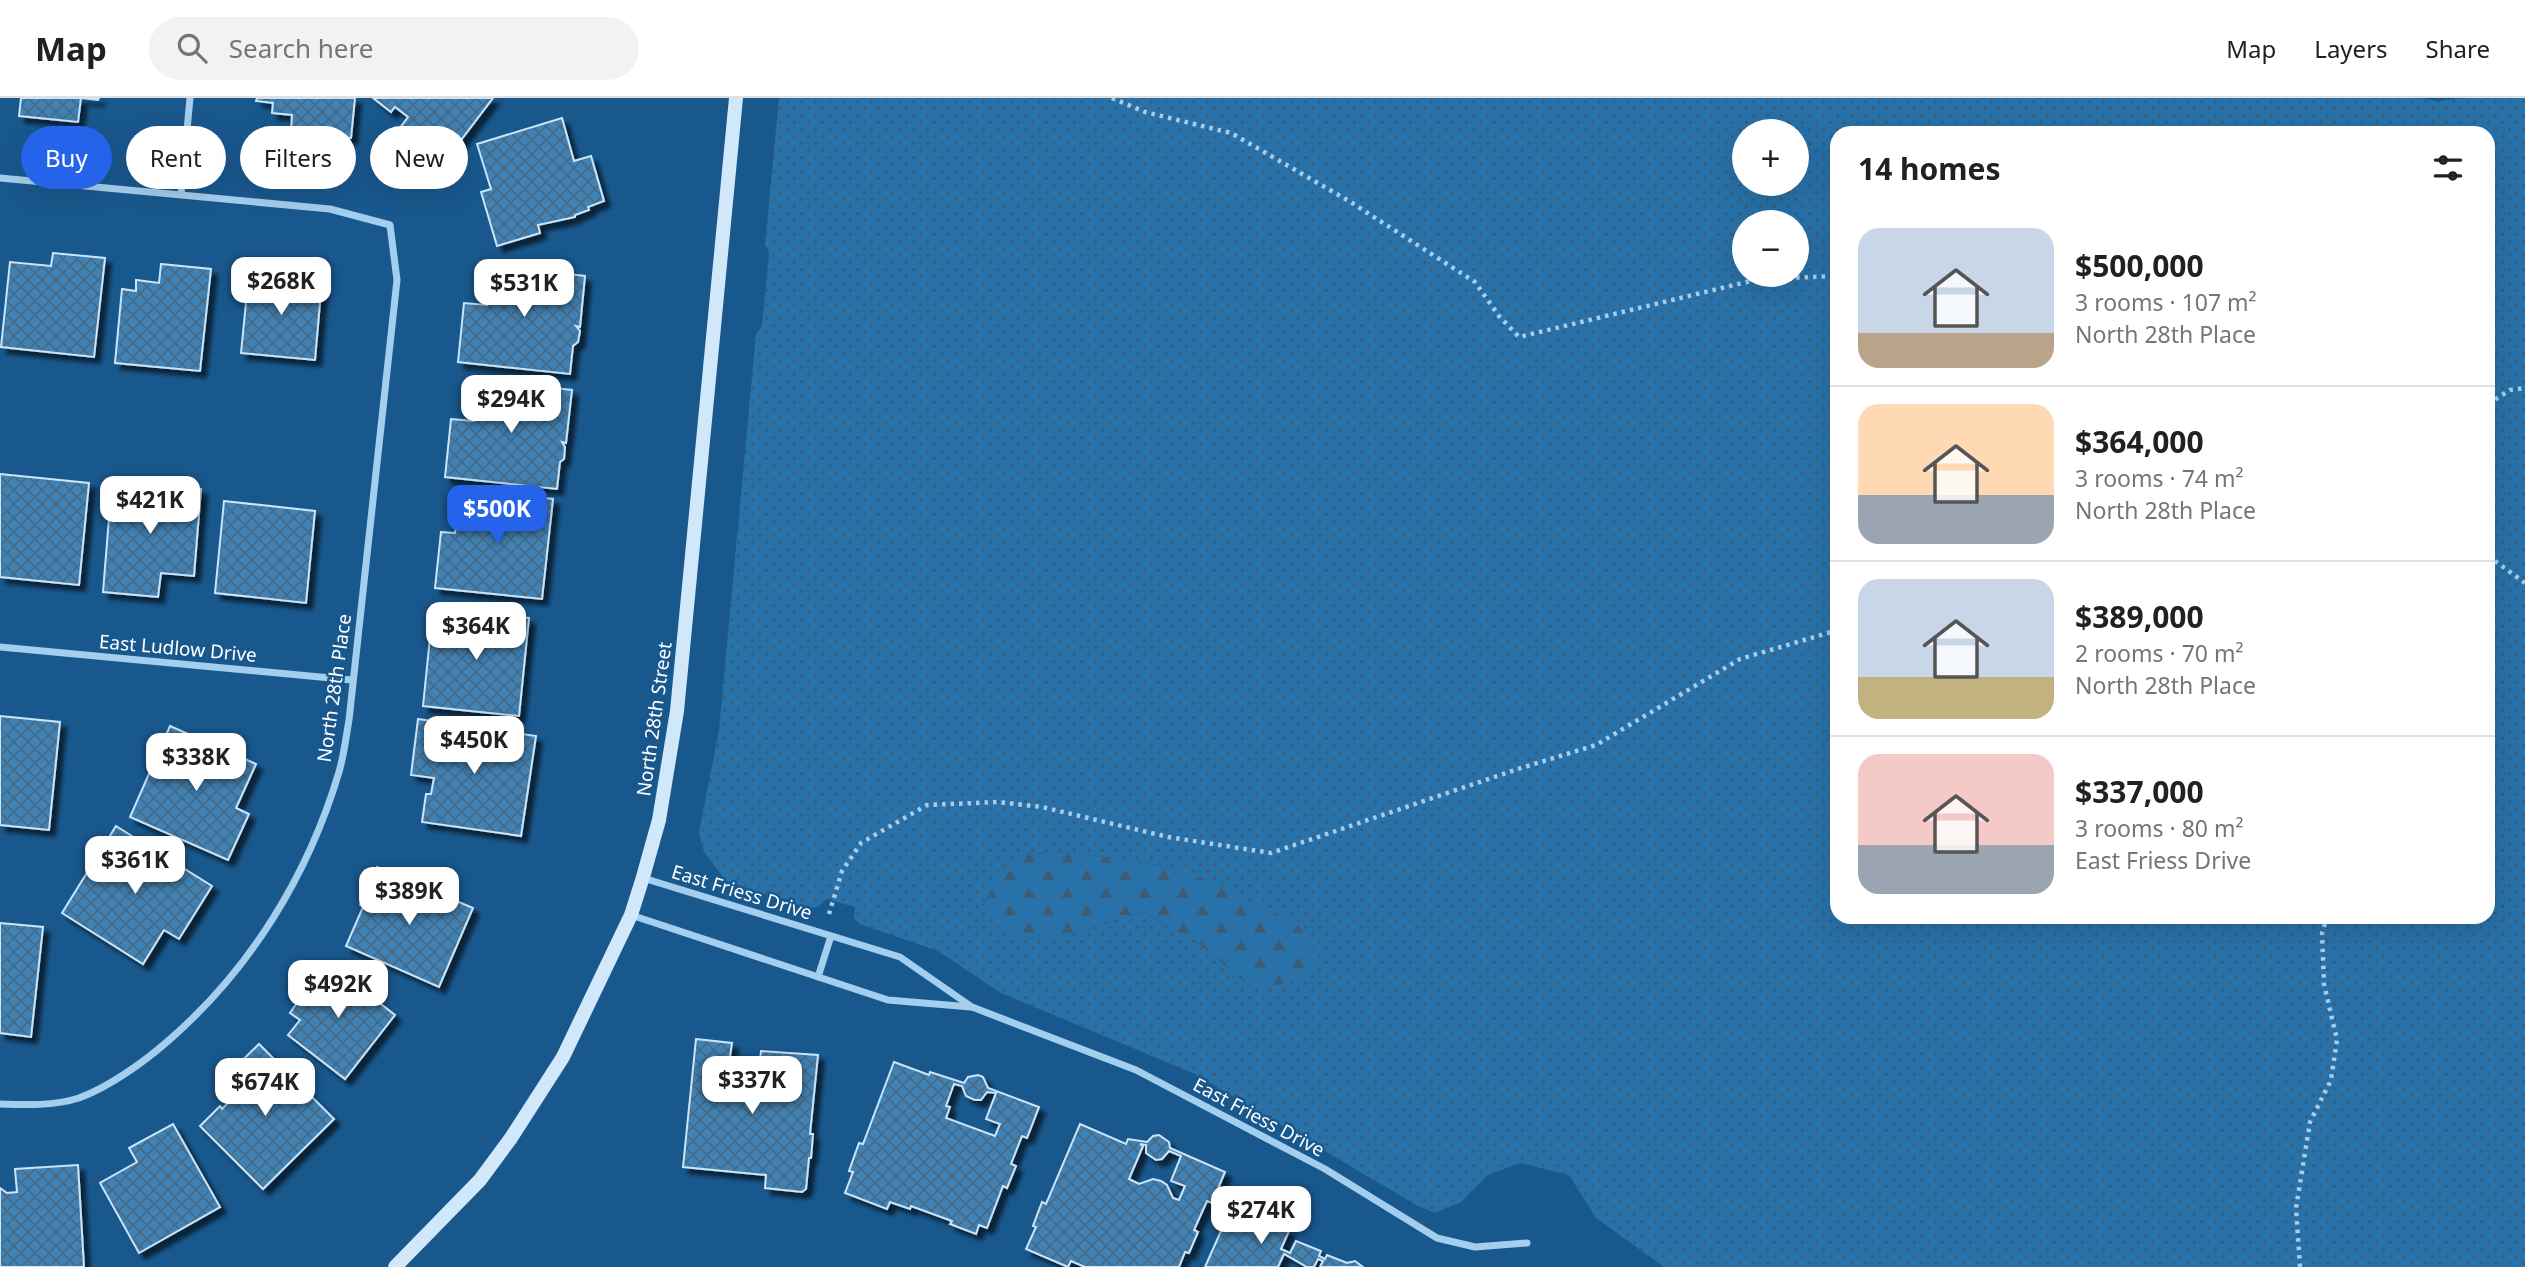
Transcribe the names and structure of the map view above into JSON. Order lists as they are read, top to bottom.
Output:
{
  "streets": {
    "street": [
      "East Ludlow Drive",
      "North 28th Place",
      "North 28th Street",
      "East Friess Drive"
    ]
  },
  "crossings": [
    ["East Ludlow Drive", "North 28th Place"],
    ["North 28th Street", "East Friess Drive"]
  ],
  "page": {
    "header": "Map",
    "search": "Search here",
    "nav": ["Map", "Layers", "Share"],
    "map_buttons": ["+", "−"],
    "chip": [
      "Buy",
      "Rent",
      "Filters",
      "New"
    ],
    "heading": "14 homes",
    "list": [
      {
        "name": "$500,000",
        "note": "3 rooms · 107 m² · North 28th Place"
      },
      {
        "name": "$364,000",
        "note": "3 rooms · 74 m² · North 28th Place"
      },
      {
        "name": "$389,000",
        "note": "2 rooms · 70 m² · North 28th Place"
      },
      {
        "name": "$337,000",
        "note": "3 rooms · 80 m² · East Friess Drive"
      }
    ],
    "price": [
      "$268K",
      "$531K",
      "$294K",
      "$421K",
      "$500K",
      "$364K",
      "$450K",
      "$338K",
      "$361K",
      "$389K",
      "$492K",
      "$337K",
      "$674K",
      "$274K"
    ]
  }
}
